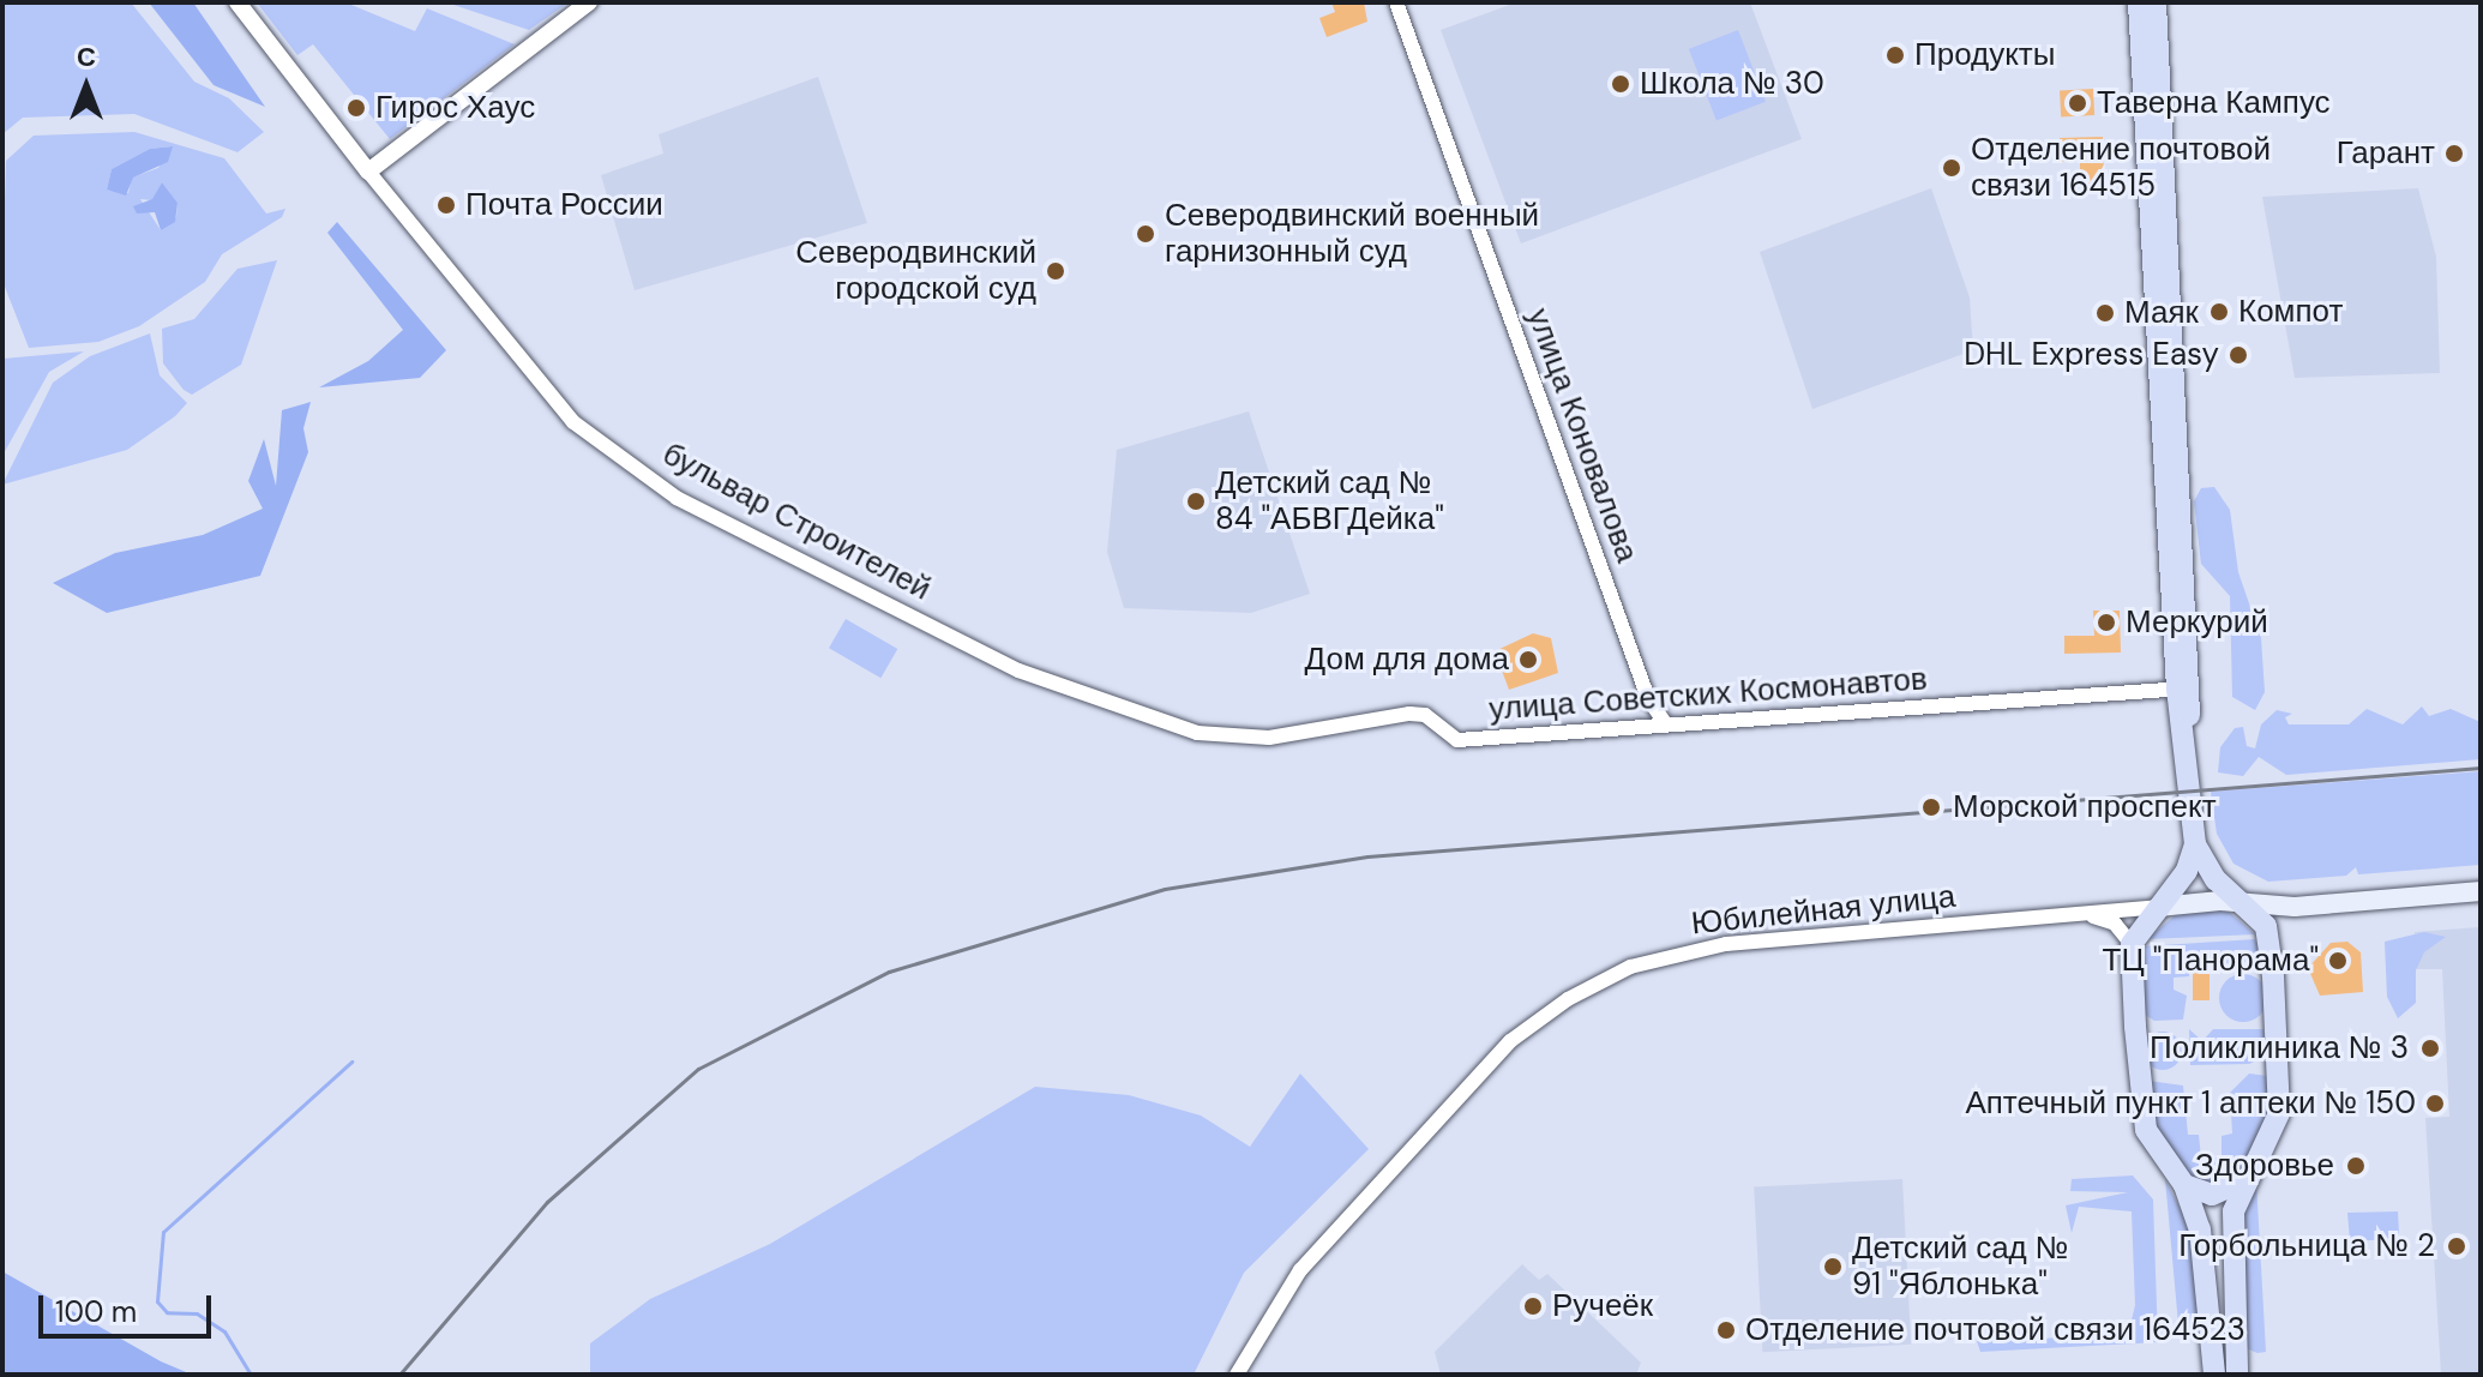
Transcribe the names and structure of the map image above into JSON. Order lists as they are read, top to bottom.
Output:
{
  "streets": {
    "main road": ["Юбилейная улица"],
    "street": ["улица Коновалова", "бульвар Строителей", "улица Советских Космонавтов"]
  },
  "crossings": [
    ["улица Коновалова", "улица Советских Космонавтов"],
    ["бульвар Строителей", "улица Советских Космонавтов"]
  ],
  "places": [
    "Продукты",
    "Школа № 30",
    "Таверна Кампус",
    "Гирос Хаус",
    "Гарант",
    "Отделение почтовой связи 164515",
    "Почта России",
    "Северодвинский военный гарнизонный суд",
    "Северодвинский городской суд",
    "Компот",
    "Маяк",
    "DHL Express Easy",
    "Детский сад № 84 \"АБВГДейка\"",
    "Меркурий",
    "Дом для дома",
    "Морской проспект",
    "ТЦ \"Панорама\"",
    "Поликлиника № 3",
    "Аптечный пункт 1 аптеки № 150",
    "Здоровье",
    "Горбольница № 2",
    "Детский сад № 91 \"Яблонька\"",
    "Ручеёк",
    "Отделение почтовой связи 164523"
  ],
  "scale_bar": "100 m",
  "north": "top"
}
